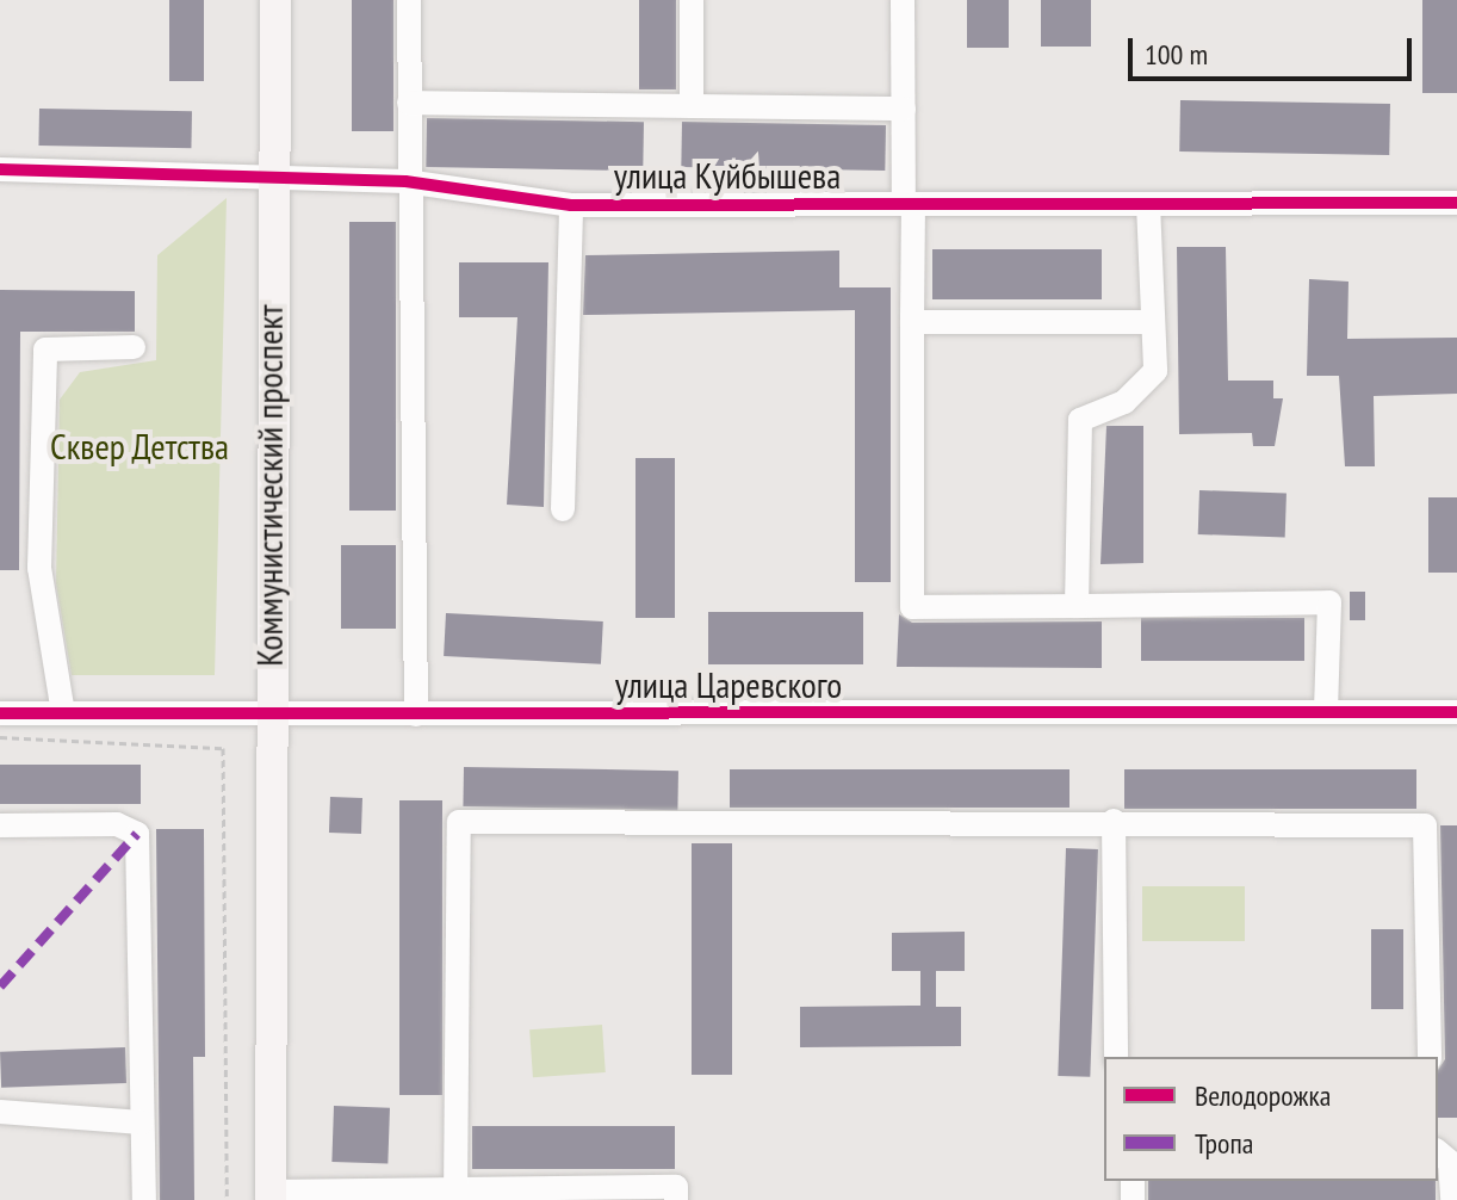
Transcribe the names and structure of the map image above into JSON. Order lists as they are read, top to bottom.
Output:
{
  "streets": {
    "main road": ["Коммунистический проспект"],
    "street": ["улица Куйбышева", "улица Царевского"]
  },
  "crossings": [
    ["улица Куйбышева", "Коммунистический проспект"],
    ["Коммунистический проспект", "улица Царевского"]
  ],
  "parks": ["Сквер Детства"],
  "legend": ["Велодорожка", "Тропа"],
  "scale_bar": "100 m"
}
